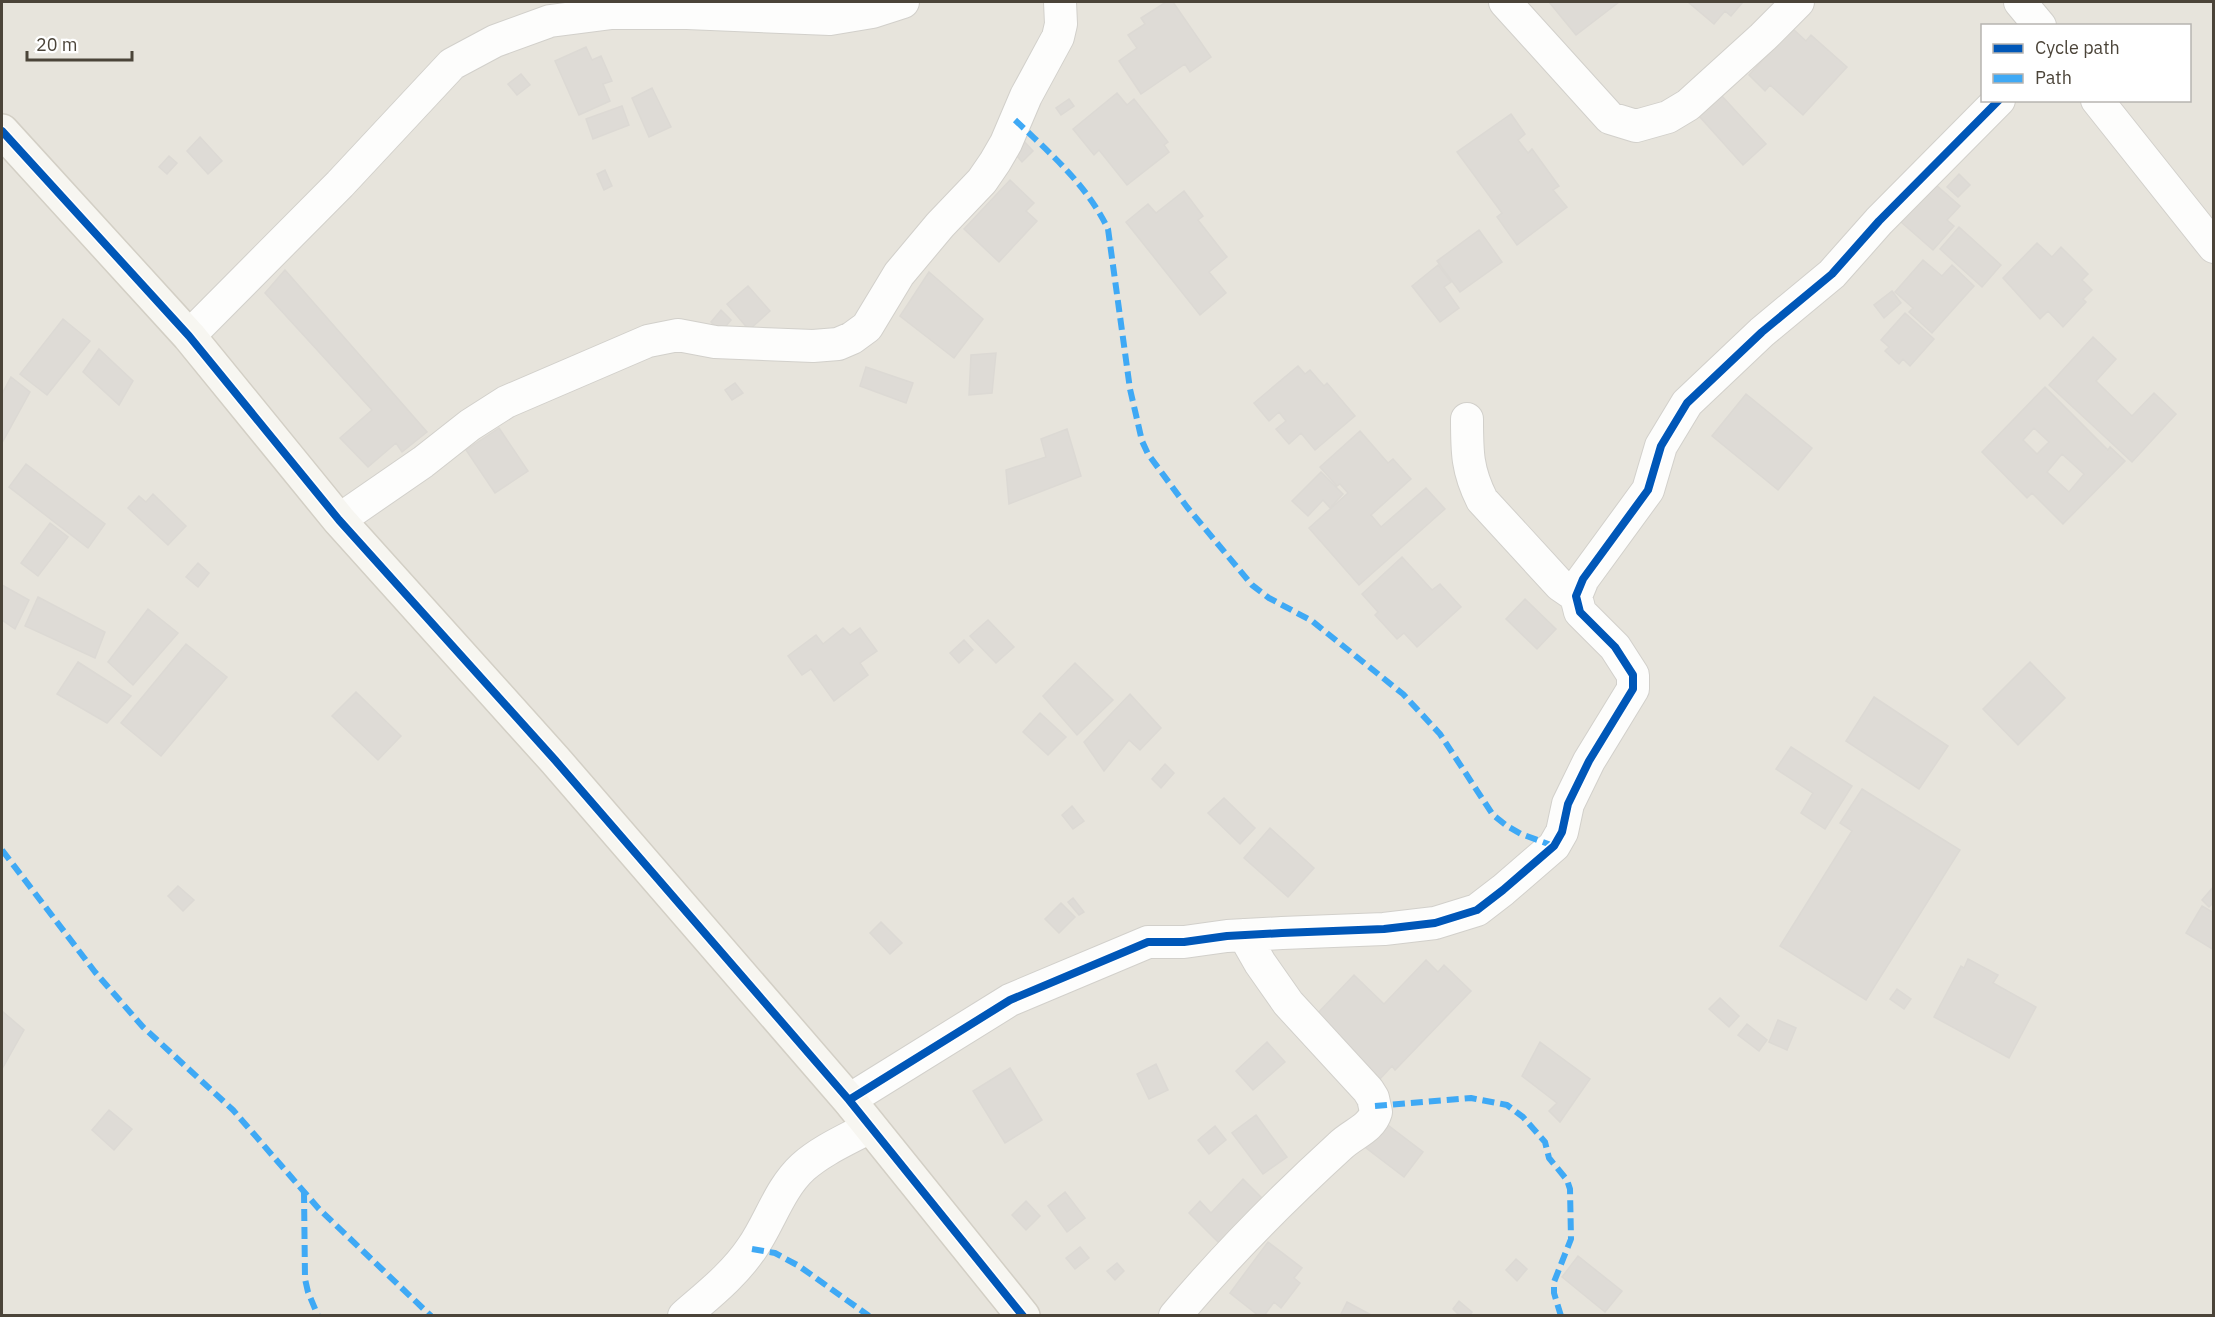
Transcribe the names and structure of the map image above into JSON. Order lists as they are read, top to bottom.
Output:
{
  "legend": ["Cycle path", "Path"],
  "scale_bar": "20 m"
}
